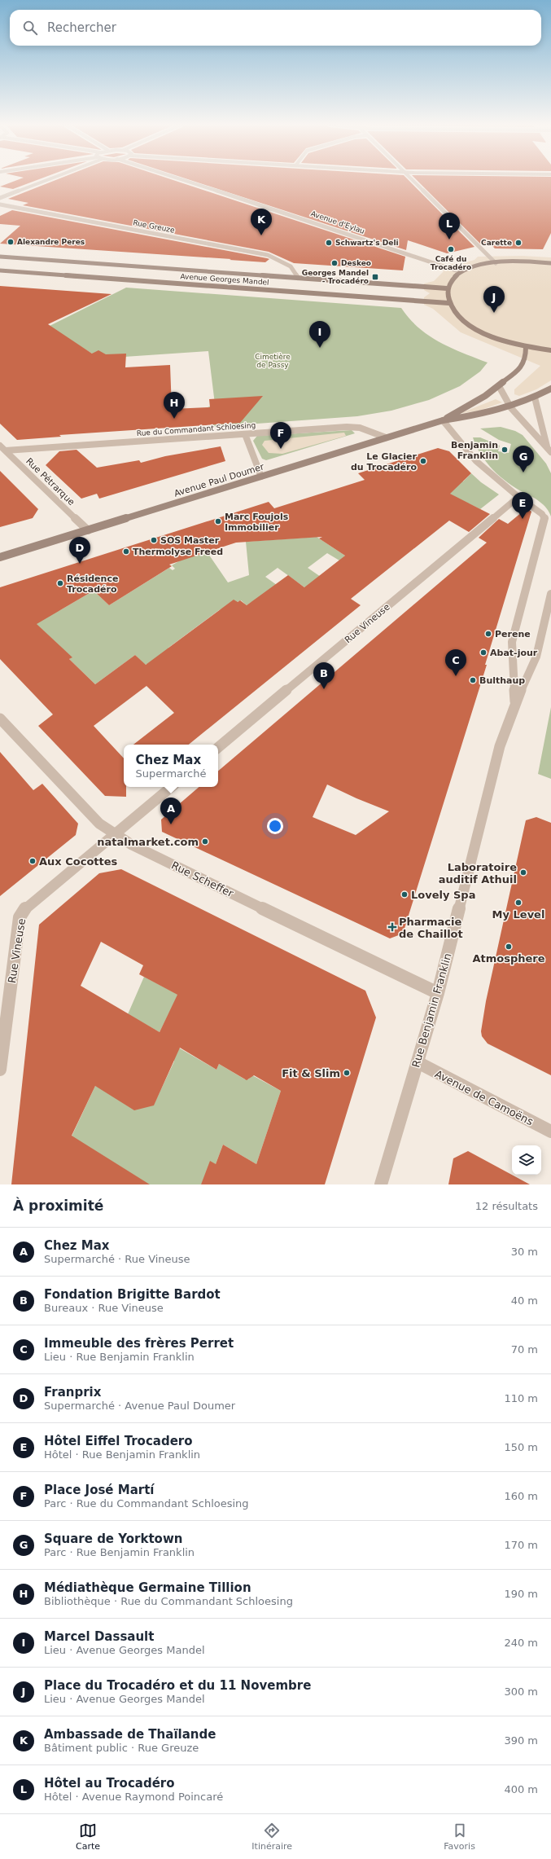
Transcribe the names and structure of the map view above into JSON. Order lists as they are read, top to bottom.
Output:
{
  "streets": {
    "main road": ["Avenue Georges Mandel", "Avenue Paul Doumer"],
    "street": [
      "Avenue d'Eylau",
      "Rue Greuze",
      "Rue du Commandant Schloesing",
      "Rue Pétrarque",
      "Rue Vineuse",
      "Rue Scheffer",
      "Rue Benjamin Franklin",
      "Avenue de Camoëns"
    ]
  },
  "crossings": [
    ["Rue Greuze", "Avenue Georges Mandel"],
    ["Rue du Commandant Schloesing", "Avenue Paul Doumer"],
    ["Rue du Commandant Schloesing", "Rue Pétrarque"],
    ["Avenue Paul Doumer", "Rue Pétrarque"],
    ["Avenue Paul Doumer", "Rue Benjamin Franklin"],
    ["Rue Vineuse", "Rue Scheffer"],
    ["Rue Vineuse", "Rue Benjamin Franklin"],
    ["Rue Scheffer", "Rue Benjamin Franklin"],
    ["Rue Benjamin Franklin", "Avenue de Camoëns"]
  ],
  "parks": ["Cimetière de Passy"],
  "places": {
    "other": [
      "Alexandre Peres",
      "Schwartz's Deli",
      "Carette",
      "Café du Trocadéro",
      "Deskeo",
      "Benjamin Franklin",
      "Le Glacier du Trocadéro",
      "Marc Foujols Immobilier",
      "SOS Master",
      "Thermolyse Freed",
      "Résidence Trocadéro",
      "Perene",
      "Abat-jour",
      "Bulthaup",
      "natalmarket.com",
      "Aux Cocottes",
      "Laboratoire auditif Athuil",
      "Lovely Spa",
      "My Level",
      "Atmosphere",
      "Fit & Slim"
    ],
    "transit": ["Georges Mandel - Trocadéro"],
    "health": ["Pharmacie de Chaillot"]
  },
  "page": {
    "search": "Rechercher",
    "pins": [
      "K",
      "L",
      "J",
      "I",
      "H",
      "F",
      "G",
      "E",
      "D",
      "C",
      "B",
      "A"
    ],
    "popup": ["Chez Max", "Supermarché"],
    "heading": ["À proximité", "12 résultats"],
    "list": [
      {
        "mark": "A",
        "name": "Chez Max",
        "note": "Supermarché · Rue Vineuse",
        "value": "30 m"
      },
      {
        "mark": "B",
        "name": "Fondation Brigitte Bardot",
        "note": "Bureaux · Rue Vineuse",
        "value": "40 m"
      },
      {
        "mark": "C",
        "name": "Immeuble des frères Perret",
        "note": "Lieu · Rue Benjamin Franklin",
        "value": "70 m"
      },
      {
        "mark": "D",
        "name": "Franprix",
        "note": "Supermarché · Avenue Paul Doumer",
        "value": "110 m"
      },
      {
        "mark": "E",
        "name": "Hôtel Eiffel Trocadero",
        "note": "Hôtel · Rue Benjamin Franklin",
        "value": "150 m"
      },
      {
        "mark": "F",
        "name": "Place José Martí",
        "note": "Parc · Rue du Commandant Schloesing",
        "value": "160 m"
      },
      {
        "mark": "G",
        "name": "Square de Yorktown",
        "note": "Parc · Rue Benjamin Franklin",
        "value": "170 m"
      },
      {
        "mark": "H",
        "name": "Médiathèque Germaine Tillion",
        "note": "Bibliothèque · Rue du Commandant Schloesing",
        "value": "190 m"
      },
      {
        "mark": "I",
        "name": "Marcel Dassault",
        "note": "Lieu · Avenue Georges Mandel",
        "value": "240 m"
      },
      {
        "mark": "J",
        "name": "Place du Trocadéro et du 11 Novembre",
        "note": "Lieu · Avenue Georges Mandel",
        "value": "300 m"
      },
      {
        "mark": "K",
        "name": "Ambassade de Thaïlande",
        "note": "Bâtiment public · Rue Greuze",
        "value": "390 m"
      },
      {
        "mark": "L",
        "name": "Hôtel au Trocadéro",
        "note": "Hôtel · Avenue Raymond Poincaré",
        "value": "400 m"
      }
    ],
    "nav": ["Carte", "Itinéraire", "Favoris"]
  }
}
